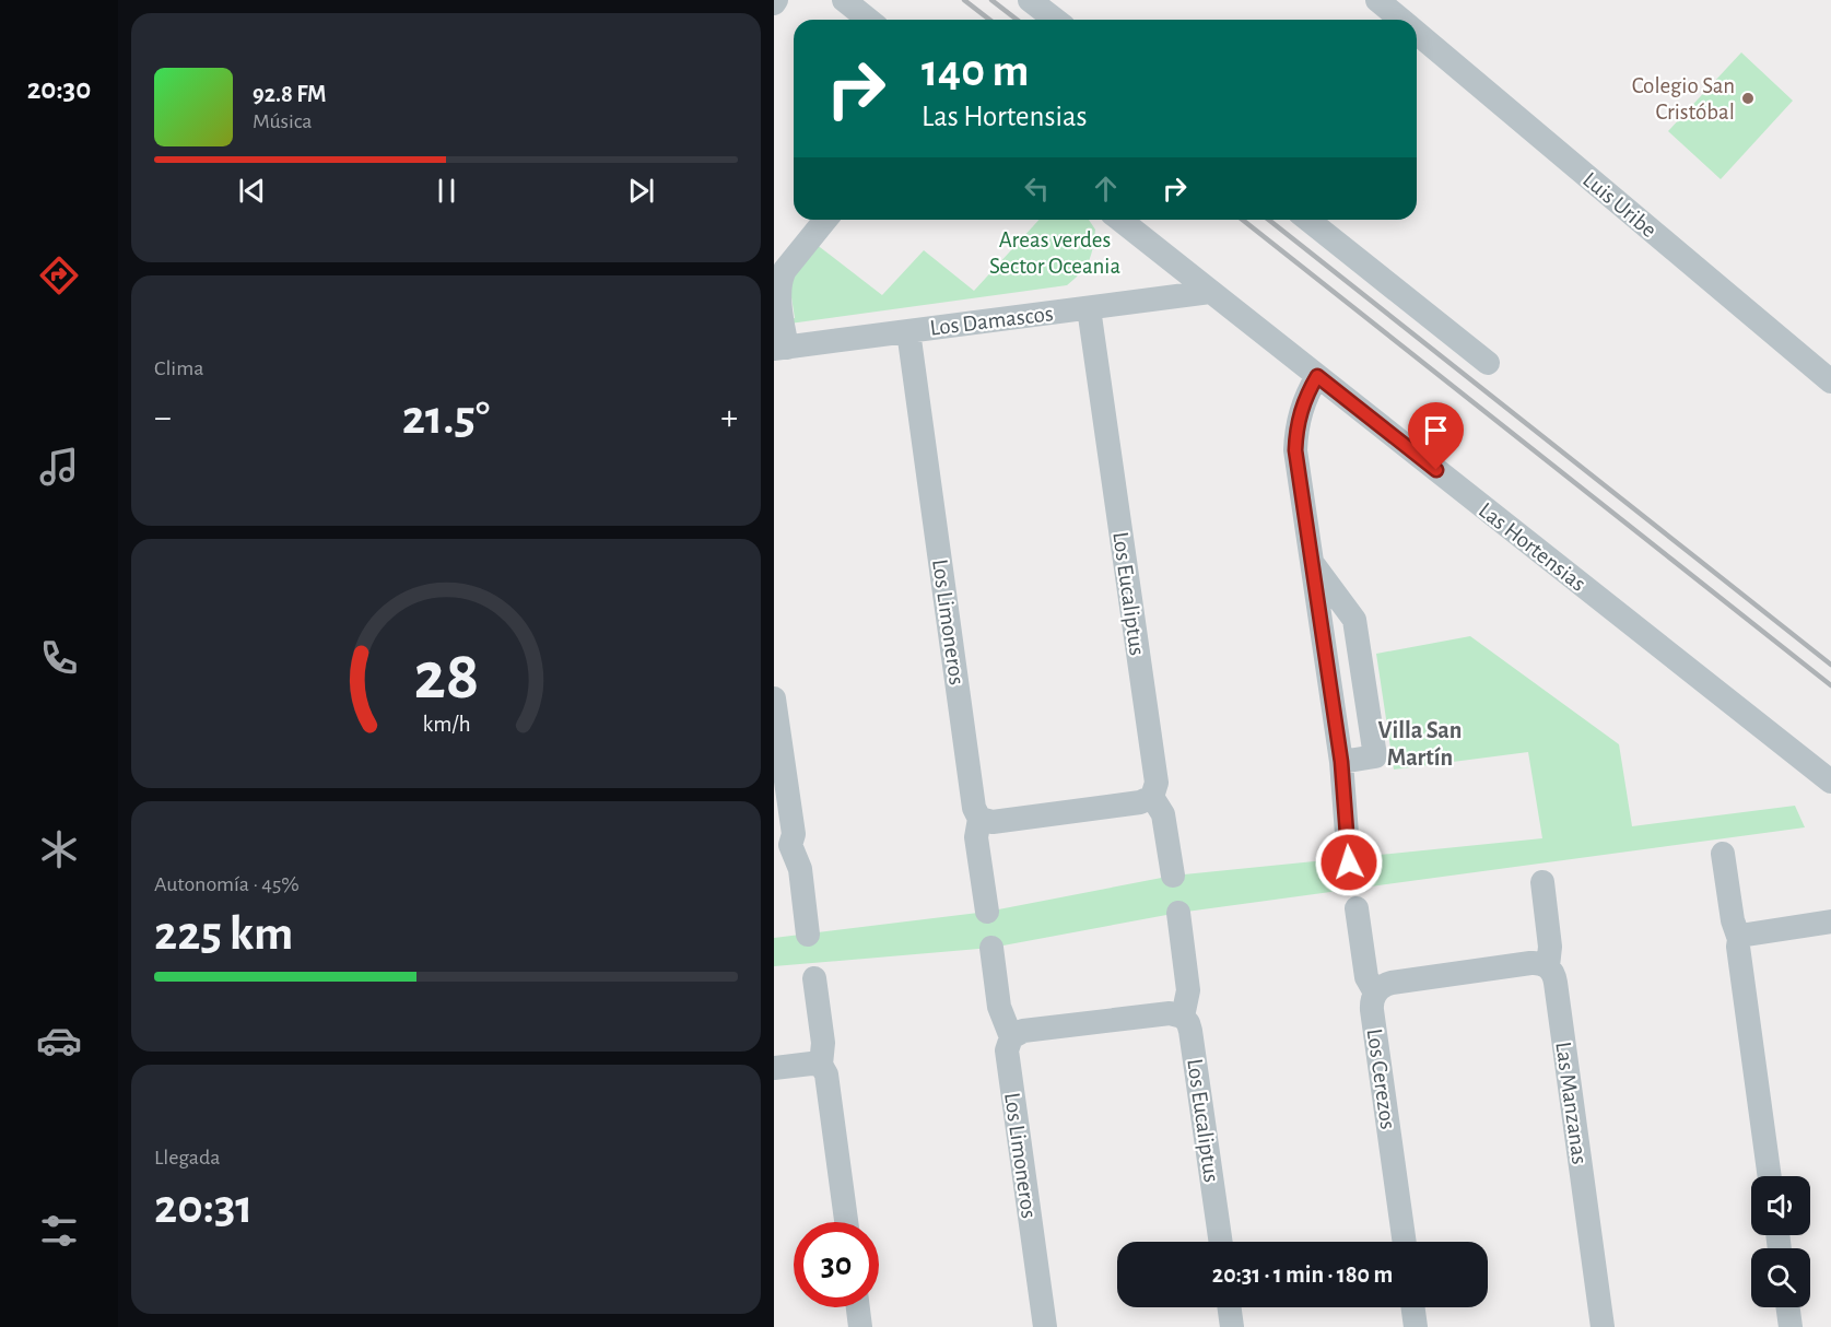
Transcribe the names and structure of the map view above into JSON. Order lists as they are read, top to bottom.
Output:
{
  "streets": {
    "street": [
      "Luis Uribe",
      "Los Damascos",
      "Las Hortensias",
      "Los Eucaliptus",
      "Los Limoneros",
      "Los Cerezos",
      "Las Manzanas"
    ]
  },
  "crossings": [
    ["Los Damascos", "Las Hortensias"],
    ["Los Damascos", "Los Eucaliptus"],
    ["Los Damascos", "Los Limoneros"]
  ],
  "districts": ["Villa San Martín"],
  "parks": ["Areas verdes Sector Oceania"],
  "places": ["Colegio San Cristóbal"],
  "page": {
    "tabs": "20:30",
    "turn": ["140 m", "Las Hortensias"],
    "song": ["92.8 FM", "Música"],
    "tile": [
      "Clima",
      ["Autonomía · 45%", "225 km"],
      ["Llegada", "20:31"]
    ],
    "heat": ["−", "21.5°", "+"],
    "limit": "30",
    "trip": "20:31 · 1 min · 180 m",
    "gauge": ["28", "km/h"]
  }
}
